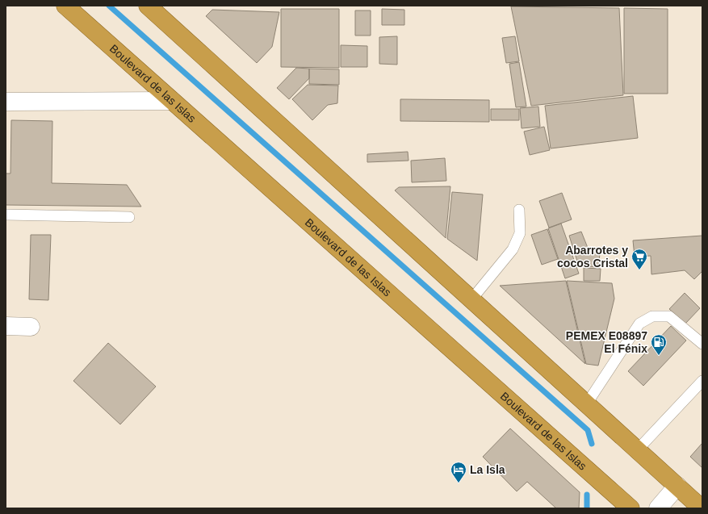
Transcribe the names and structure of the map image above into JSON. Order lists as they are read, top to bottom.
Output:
{
  "streets": {
    "highway": ["Boulevard de las Islas"]
  },
  "places": {
    "supermarket": ["Abarrotes y cocos Cristal"],
    "fuel station": ["PEMEX E08897 El Fénix"],
    "hotel": ["La Isla"]
  }
}
